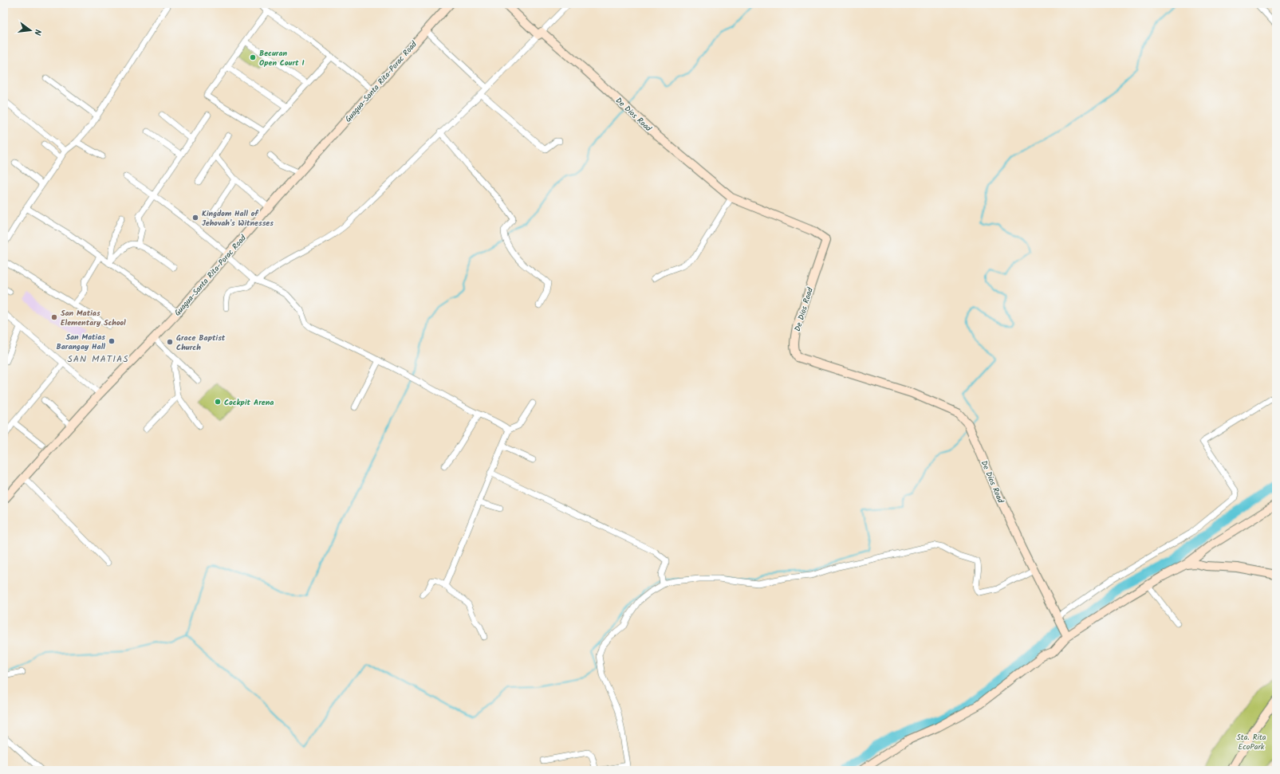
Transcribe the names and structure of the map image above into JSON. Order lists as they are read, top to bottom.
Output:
{
  "streets": {
    "street": ["Guagua-Santa Rita-Porac Road", "De Dios Road"]
  },
  "districts": ["SAN MATIAS"],
  "parks": ["Sta. Rita EcoPark"],
  "places": [
    "Becuran Open Court I",
    "Kingdom Hall of Jehovah's Witnesses",
    "San Matias Elementary School",
    "San Matias Barangay Hall",
    "Grace Baptist Church",
    "Cockpit Arena"
  ],
  "north": "right"
}
